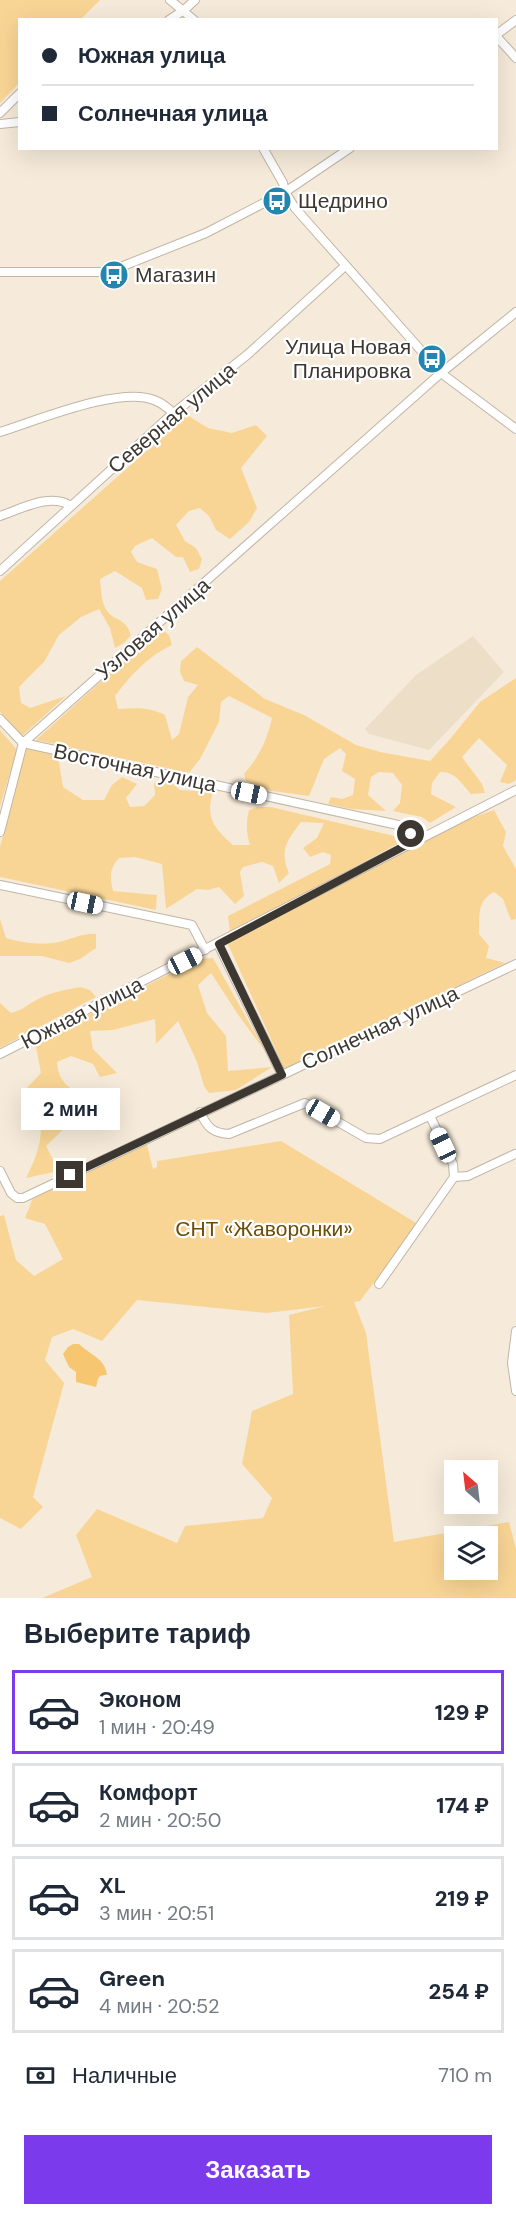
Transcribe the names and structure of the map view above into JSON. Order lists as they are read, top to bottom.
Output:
{
  "streets": {
    "street": [
      "Северная улица",
      "Узловая улица",
      "Восточная улица",
      "Южная улица",
      "Солнечная улица"
    ]
  },
  "crossings": [
    ["Узловая улица", "Восточная улица"],
    ["Восточная улица", "Южная улица"]
  ],
  "parks": ["СНТ «Жаворонки»"],
  "places": {
    "bus stop": ["Щедрино", "Магазин", "Улица Новая Планировка"]
  },
  "north": "top left",
  "page": {
    "banner": ["Южная улица", "Солнечная улица"],
    "bubble": "2 мин",
    "heading": "Выберите тариф",
    "list": [
      {
        "name": "Эконом",
        "note": "1 мин · 20:49",
        "value": "129 ₽"
      },
      {
        "name": "Комфорт",
        "note": "2 мин · 20:50",
        "value": "174 ₽"
      },
      {
        "name": "XL",
        "note": "3 мин · 20:51",
        "value": "219 ₽"
      },
      {
        "name": "Green",
        "note": "4 мин · 20:52",
        "value": "254 ₽"
      }
    ],
    "pay": ["Наличные", "710 m"],
    "buttons": "Заказать"
  }
}
